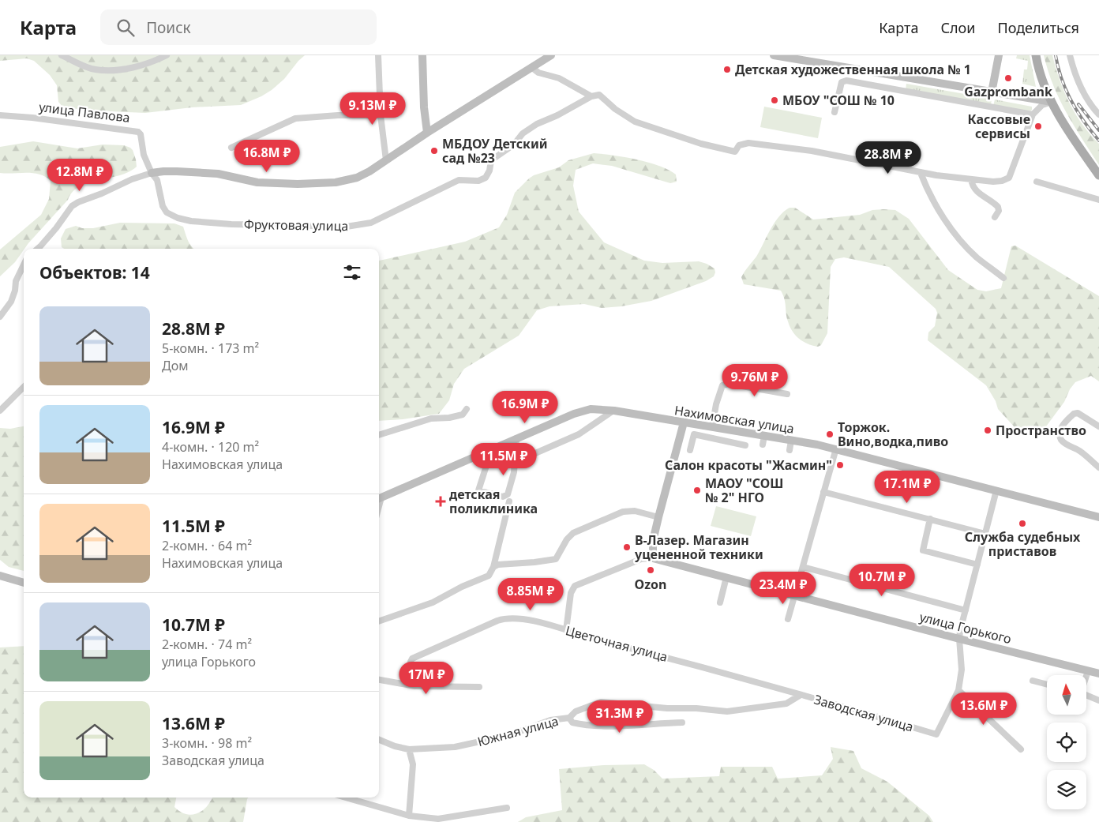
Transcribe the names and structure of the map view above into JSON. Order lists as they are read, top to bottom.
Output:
{
  "streets": {
    "main road": ["Нахимовская улица", "улица Горького"],
    "street": [
      "улица Павлова",
      "Фруктовая улица",
      "Цветочная улица",
      "Заводская улица",
      "Южная улица"
    ]
  },
  "crossings": [
    ["улица Павлова", "Фруктовая улица"],
    ["Нахимовская улица", "Заводская улица"],
    ["улица Горького", "Цветочная улица"],
    ["улица Горького", "Заводская улица"],
    ["Цветочная улица", "Заводская улица"]
  ],
  "places": {
    "other": [
      "Детская художественная школа № 1",
      "Gazprombank",
      "МБОУ \"СОШ № 10",
      "Кассовые сервисы",
      "МБДОУ Детский сад №23",
      "Пространство",
      "Торжок. Вино,водка,пиво",
      "Салон красоты \"Жасмин\"",
      "МАОУ \"СОШ № 2\" НГО",
      "Служба судебных приставов",
      "В-Лазер. Магазин уцененной техники",
      "Ozon"
    ],
    "health": ["детская поликлиника"]
  },
  "north": "top",
  "page": {
    "header": "Карта",
    "search": "Поиск",
    "nav": ["Карта", "Слои", "Поделиться"],
    "price": [
      "9.13M ₽",
      "16.8M ₽",
      "28.8M ₽",
      "12.8M ₽",
      "9.76M ₽",
      "16.9M ₽",
      "11.5M ₽",
      "17.1M ₽",
      "10.7M ₽",
      "23.4M ₽",
      "8.85M ₽",
      "17M ₽",
      "13.6M ₽",
      "31.3M ₽"
    ],
    "heading": "Объектов: 14",
    "list": [
      {
        "name": "28.8M ₽",
        "note": "5-комн. · 173 m² · Дом"
      },
      {
        "name": "16.9M ₽",
        "note": "4-комн. · 120 m² · Нахимовская улица"
      },
      {
        "name": "11.5M ₽",
        "note": "2-комн. · 64 m² · Нахимовская улица"
      },
      {
        "name": "10.7M ₽",
        "note": "2-комн. · 74 m² · улица Горького"
      },
      {
        "name": "13.6M ₽",
        "note": "3-комн. · 98 m² · Заводская улица"
      }
    ]
  }
}
